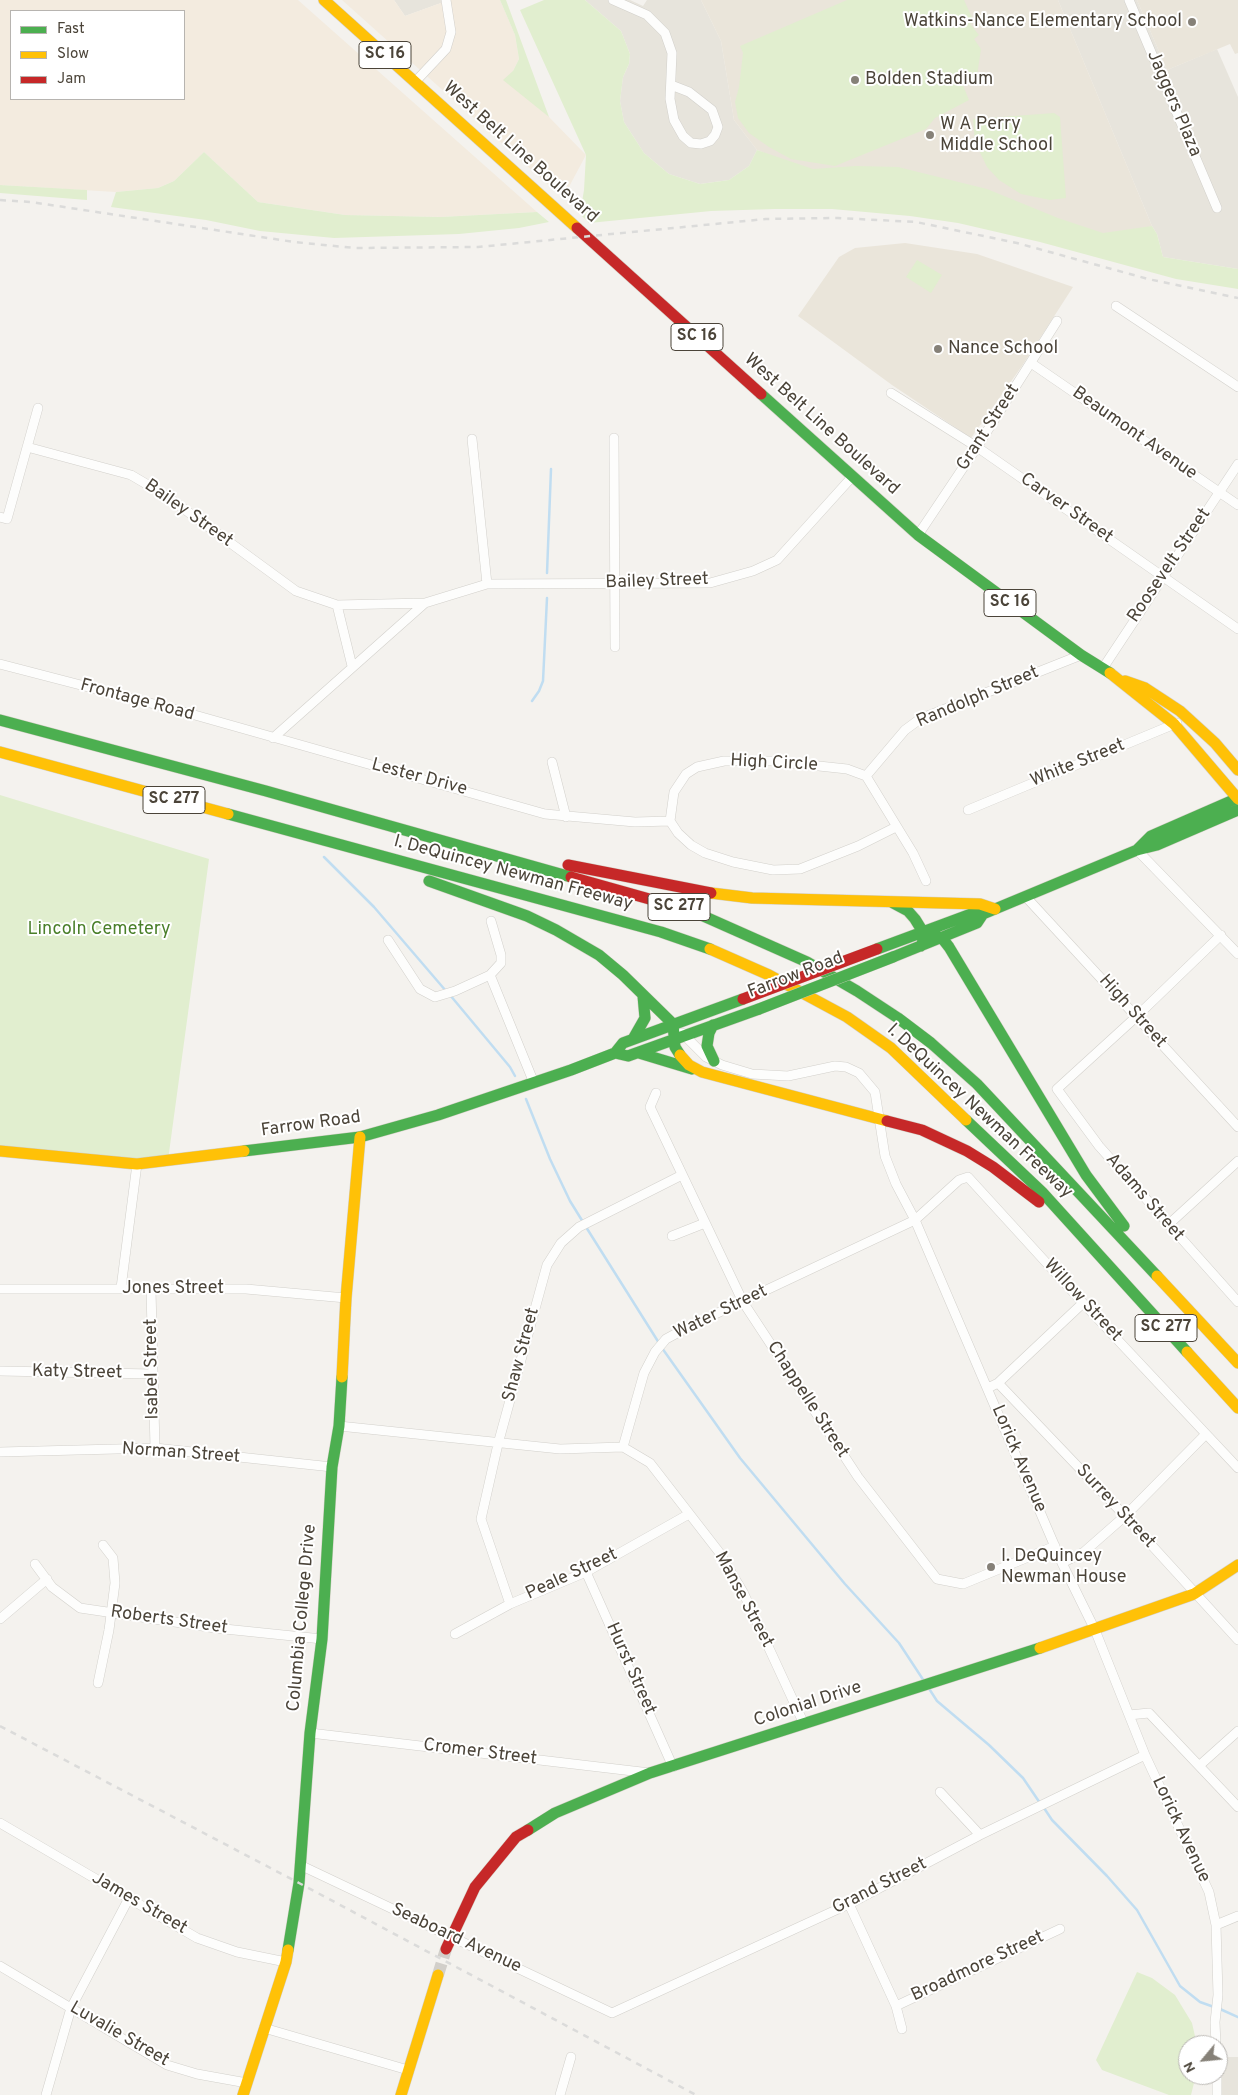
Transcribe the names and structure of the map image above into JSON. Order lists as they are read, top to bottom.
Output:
{
  "streets": {
    "main road": [
      "SC 16",
      "West Belt Line Boulevard",
      "SC 277",
      "I. DeQuincey Newman Freeway",
      "Farrow Road",
      "Columbia College Drive",
      "Colonial Drive"
    ],
    "street": [
      "Jaggers Plaza",
      "Grant Street",
      "Beaumont Avenue",
      "Carver Street",
      "Bailey Street",
      "Roosevelt Street",
      "Randolph Street",
      "Frontage Road",
      "High Circle",
      "White Street",
      "Lester Drive",
      "High Street",
      "Adams Street",
      "Jones Street",
      "Willow Street",
      "Water Street",
      "Shaw Street",
      "Isabel Street",
      "Katy Street",
      "Chappelle Street",
      "Norman Street",
      "Lorick Avenue",
      "Surrey Street",
      "Peale Street",
      "Manse Street",
      "Roberts Street",
      "Hurst Street",
      "Cromer Street",
      "Grand Street",
      "James Street",
      "Seaboard Avenue",
      "Broadmore Street",
      "Luvalie Street"
    ]
  },
  "crossings": [
    ["SC 16", "West Belt Line Boulevard"],
    ["SC 16", "White Street"],
    ["West Belt Line Boulevard", "Grant Street"],
    ["West Belt Line Boulevard", "Bailey Street"],
    ["West Belt Line Boulevard", "Roosevelt Street"],
    ["West Belt Line Boulevard", "Randolph Street"],
    ["West Belt Line Boulevard", "White Street"],
    ["West Belt Line Boulevard", "Farrow Road"],
    ["Grant Street", "Beaumont Avenue"],
    ["Grant Street", "Carver Street"],
    ["Beaumont Avenue", "Roosevelt Street"],
    ["Carver Street", "Roosevelt Street"],
    ["Bailey Street", "Frontage Road"],
    ["Bailey Street", "Lester Drive"],
    ["Randolph Street", "High Circle"],
    ["Frontage Road", "Lester Drive"],
    ["Farrow Road", "High Street"],
    ["Farrow Road", "Lorick Avenue"],
    ["Farrow Road", "Columbia College Drive"],
    ["High Street", "Adams Street"],
    ["Jones Street", "Isabel Street"],
    ["Jones Street", "Columbia College Drive"],
    ["Willow Street", "Water Street"],
    ["Water Street", "Chappelle Street"],
    ["Water Street", "Lorick Avenue"],
    ["Water Street", "Manse Street"],
    ["Shaw Street", "Chappelle Street"],
    ["Shaw Street", "Peale Street"],
    ["Isabel Street", "Katy Street"],
    ["Isabel Street", "Norman Street"],
    ["Chappelle Street", "Lorick Avenue"],
    ["Norman Street", "Columbia College Drive"],
    ["Lorick Avenue", "Colonial Drive"],
    ["Lorick Avenue", "Grand Street"],
    ["Surrey Street", "Colonial Drive"],
    ["Peale Street", "Manse Street"],
    ["Peale Street", "Hurst Street"],
    ["Manse Street", "Colonial Drive"],
    ["Columbia College Drive", "Roberts Street"],
    ["Columbia College Drive", "Cromer Street"],
    ["Columbia College Drive", "James Street"],
    ["Columbia College Drive", "Seaboard Avenue"],
    ["Columbia College Drive", "Luvalie Street"],
    ["Hurst Street", "Colonial Drive"],
    ["Colonial Drive", "Cromer Street"],
    ["Colonial Drive", "Seaboard Avenue"],
    ["Grand Street", "Seaboard Avenue"]
  ],
  "parks": ["Lincoln Cemetery"],
  "places": [
    "Watkins-Nance Elementary School",
    "Bolden Stadium",
    "W A Perry Middle School",
    "Nance School",
    "I. DeQuincey Newman House"
  ],
  "legend": ["Fast", "Slow", "Jam"],
  "north": "bottom left"
}
